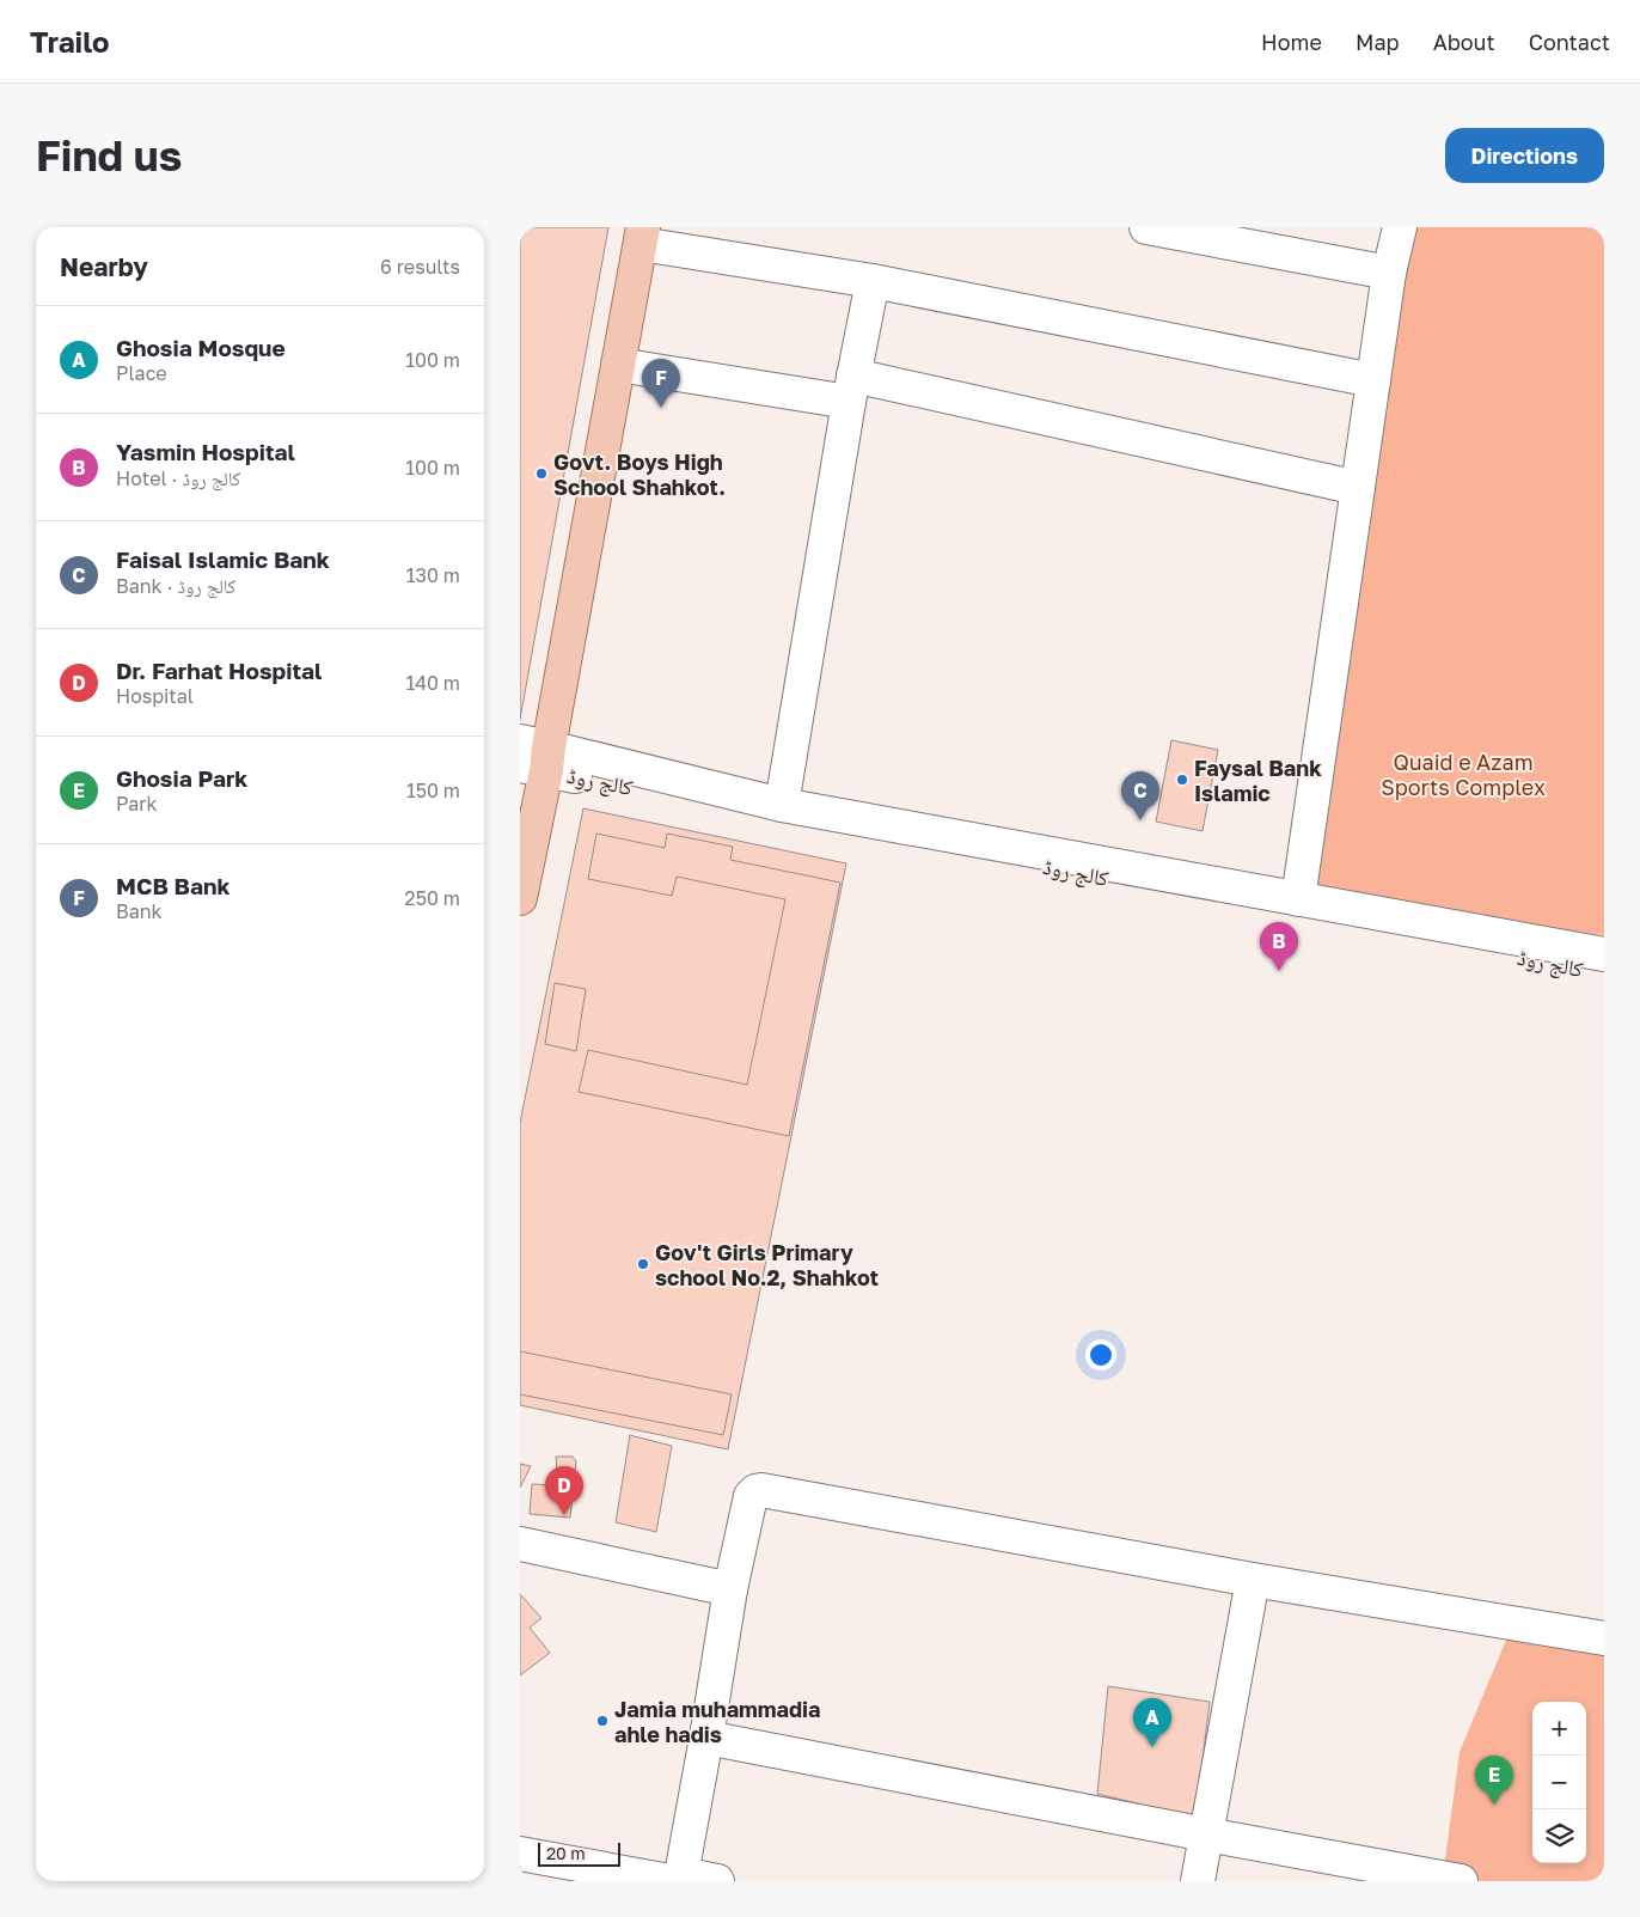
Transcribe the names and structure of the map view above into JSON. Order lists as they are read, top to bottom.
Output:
{
  "streets": {
    "street": ["کالج روڈ"]
  },
  "parks": ["Quaid e Azam Sports Complex"],
  "places": [
    "Govt. Boys High School Shahkot.",
    "Faysal Bank Islamic",
    "Gov't Girls Primary school No.2, Shahkot",
    "Jamia muhammadia ahle hadis"
  ],
  "scale_bar": "20 m",
  "page": {
    "header": "Trailo",
    "nav": [
      "Home",
      "Map",
      "About",
      "Contact"
    ],
    "buttons": "Directions",
    "title": "Find us",
    "heading": ["Nearby", "6 results"],
    "list": [
      {
        "mark": "A",
        "name": "Ghosia Mosque",
        "note": "Place",
        "value": "100 m"
      },
      {
        "mark": "B",
        "name": "Yasmin Hospital",
        "note": "Hotel · کالج روڈ",
        "value": "100 m"
      },
      {
        "mark": "C",
        "name": "Faisal Islamic Bank",
        "note": "Bank · کالج روڈ",
        "value": "130 m"
      },
      {
        "mark": "D",
        "name": "Dr. Farhat Hospital",
        "note": "Hospital",
        "value": "140 m"
      },
      {
        "mark": "E",
        "name": "Ghosia Park",
        "note": "Park",
        "value": "150 m"
      },
      {
        "mark": "F",
        "name": "MCB Bank",
        "note": "Bank",
        "value": "250 m"
      }
    ],
    "pins": [
      "F",
      "C",
      "B",
      "D",
      "A",
      "E"
    ],
    "map_buttons": ["+", "−"],
    "scale": "20 m"
  }
}
